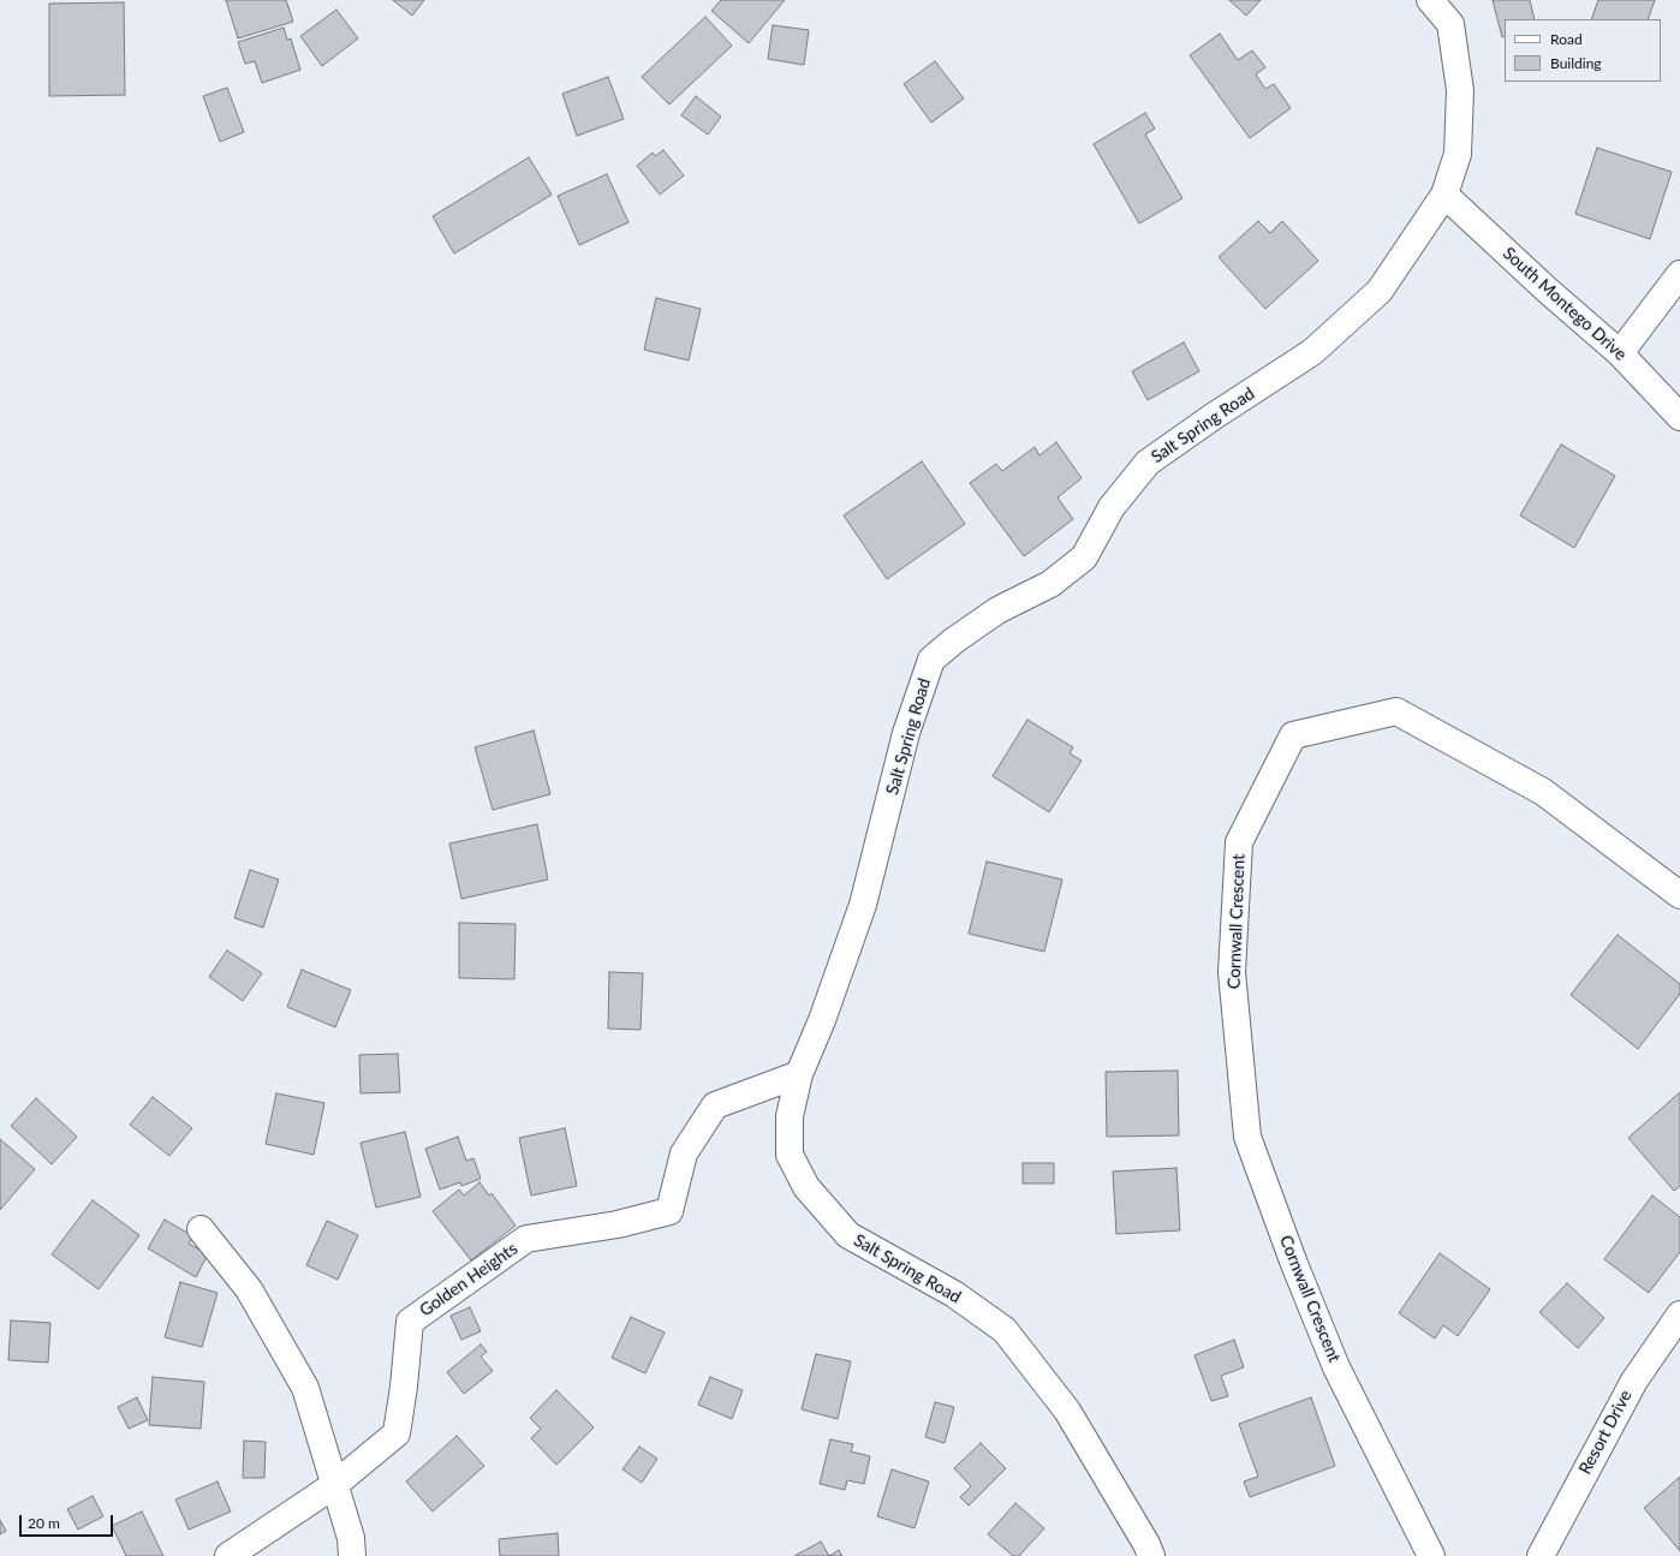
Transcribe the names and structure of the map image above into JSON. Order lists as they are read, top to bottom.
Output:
{
  "streets": {
    "street": [
      "South Montego Drive",
      "Salt Spring Road",
      "Cornwall Crescent",
      "Golden Heights",
      "Resort Drive"
    ]
  },
  "crossings": [
    ["South Montego Drive", "Salt Spring Road"],
    ["Salt Spring Road", "Golden Heights"]
  ],
  "legend": ["Road", "Building"],
  "scale_bar": "20 m"
}
